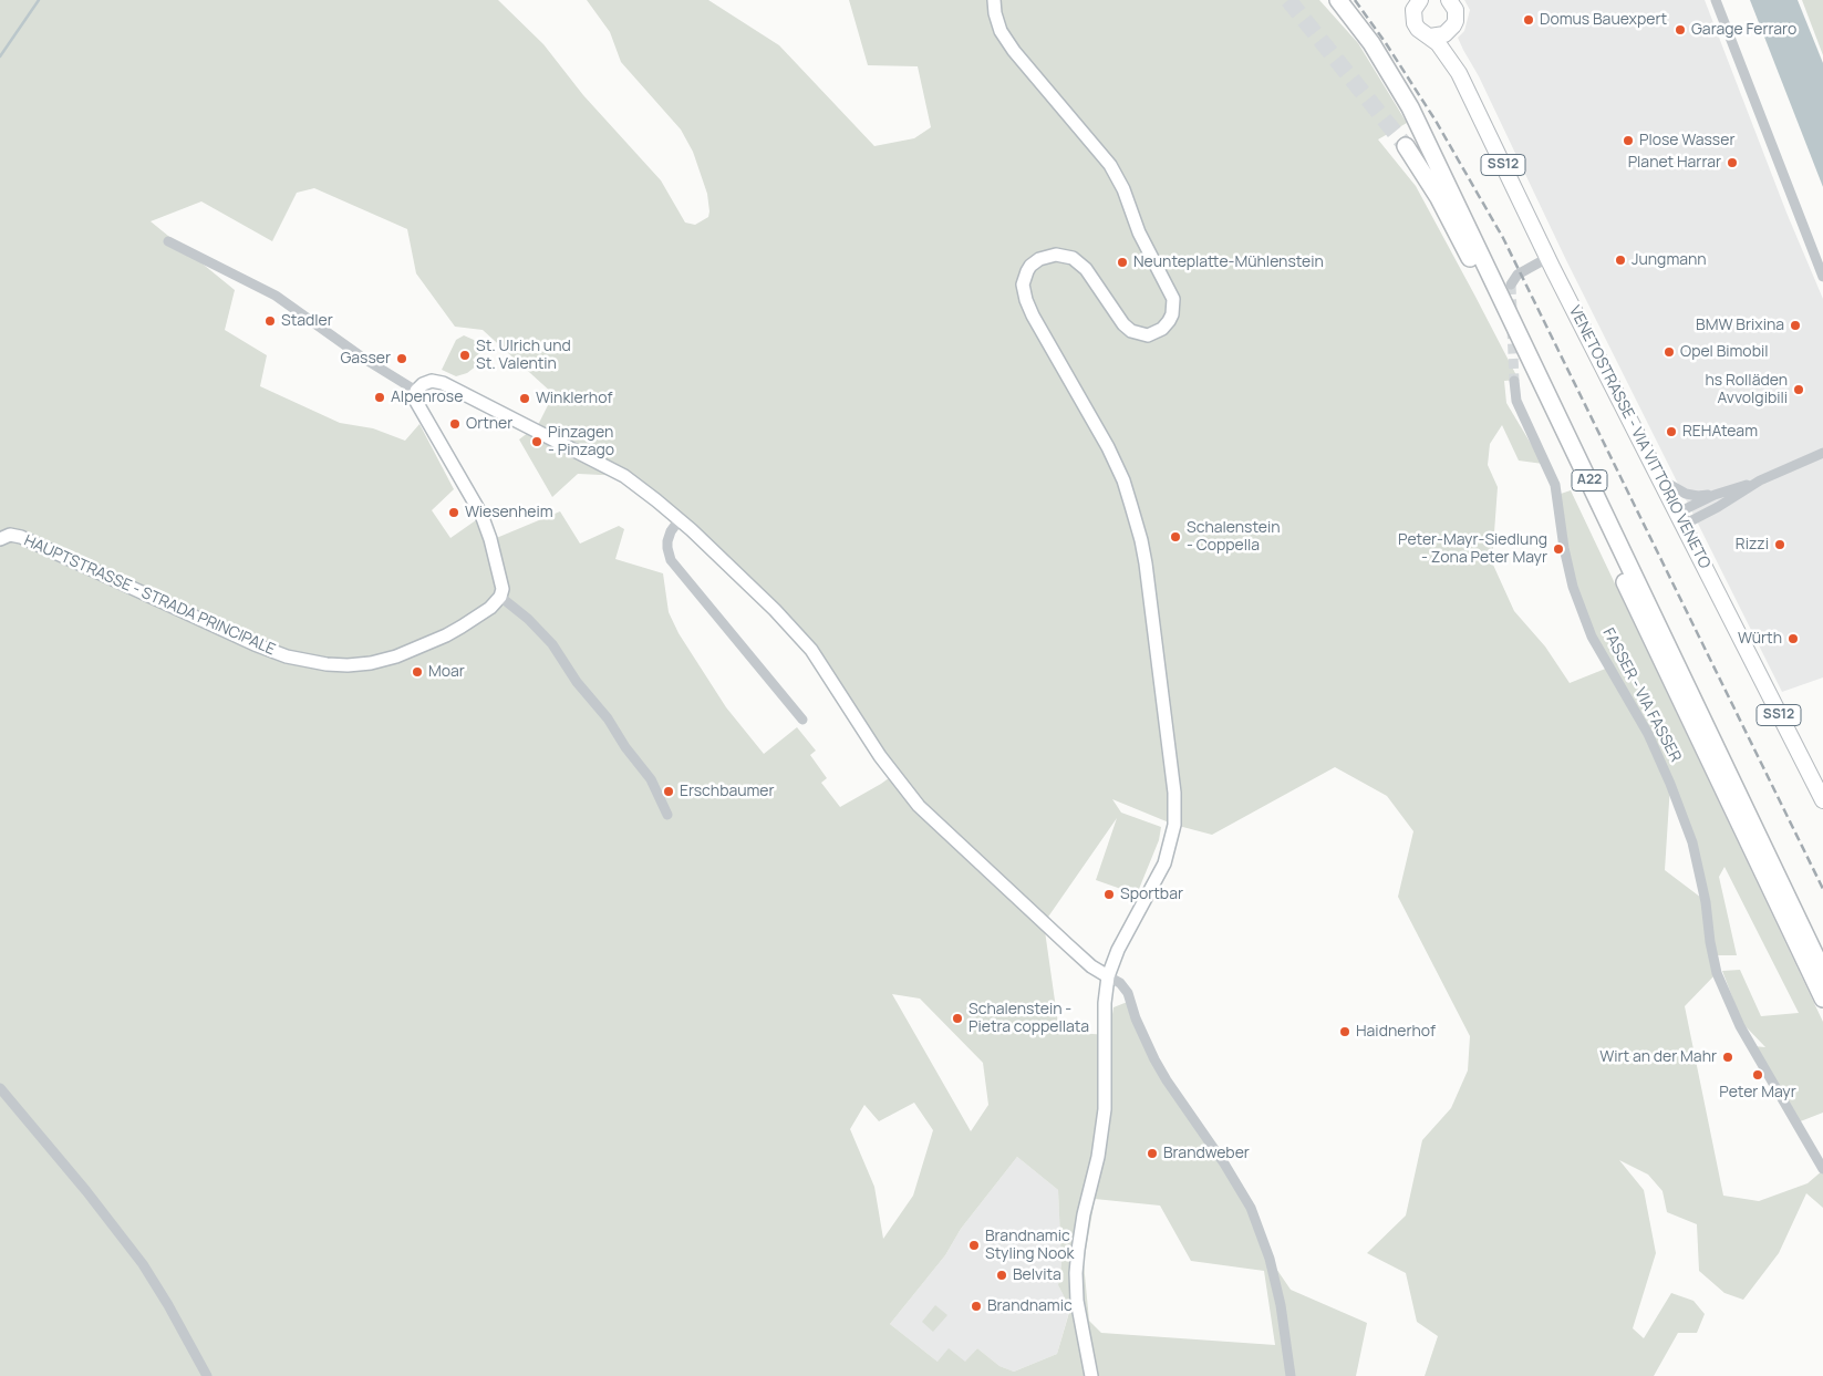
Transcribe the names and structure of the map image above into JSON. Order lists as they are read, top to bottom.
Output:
{
  "streets": {
    "highway": ["A22"],
    "main road": ["SS12", "VENETOSTRASSE - VIA VITTORIO VENETO"],
    "street": ["HAUPTSTRASSE - STRADA PRINCIPALE", "FASSER - VIA FASSER"]
  },
  "places": [
    "Domus Bauexpert",
    "Garage Ferraro",
    "Plose Wasser",
    "Planet Harrar",
    "Jungmann",
    "Neunteplatte-Mühlenstein",
    "Stadler",
    "BMW Brixina",
    "Opel Bimobil",
    "St. Ulrich und St. Valentin",
    "Gasser",
    "hs Rolläden Avvolgibili",
    "Alpenrose",
    "Winklerhof",
    "Ortner",
    "REHAteam",
    "Pinzagen - Pinzago",
    "Wiesenheim",
    "Schalenstein - Coppella",
    "Rizzi",
    "Peter-Mayr-Siedlung - Zona Peter Mayr",
    "Würth",
    "Moar",
    "Erschbaumer",
    "Sportbar",
    "Schalenstein - Pietra coppellata",
    "Haidnerhof",
    "Wirt an der Mahr",
    "Peter Mayr",
    "Brandweber",
    "Brandnamic Styling Nook",
    "Belvita",
    "Brandnamic"
  ]
}
